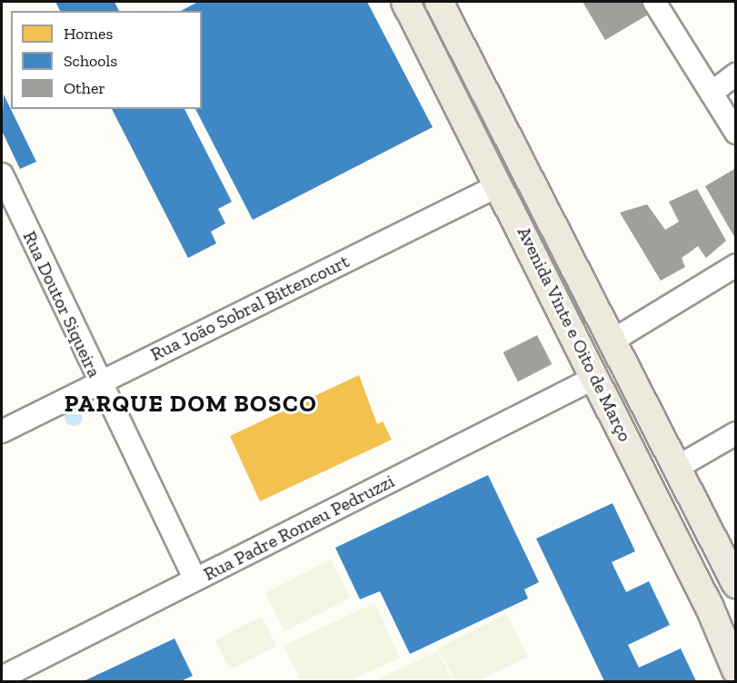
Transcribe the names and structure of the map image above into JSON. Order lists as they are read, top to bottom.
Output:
{
  "streets": {
    "main road": ["Avenida Vinte e Oito de Março"],
    "street": ["Rua Doutor Siqueira", "Rua João Sobral Bittencourt", "Rua Padre Romeu Pedruzzi"]
  },
  "crossings": [
    ["Rua Doutor Siqueira", "Rua João Sobral Bittencourt"],
    ["Rua Doutor Siqueira", "Rua Padre Romeu Pedruzzi"],
    ["Rua João Sobral Bittencourt", "Avenida Vinte e Oito de Março"],
    ["Avenida Vinte e Oito de Março", "Rua Padre Romeu Pedruzzi"]
  ],
  "districts": ["PARQUE DOM BOSCO"],
  "legend": ["Homes", "Schools", "Other"]
}
